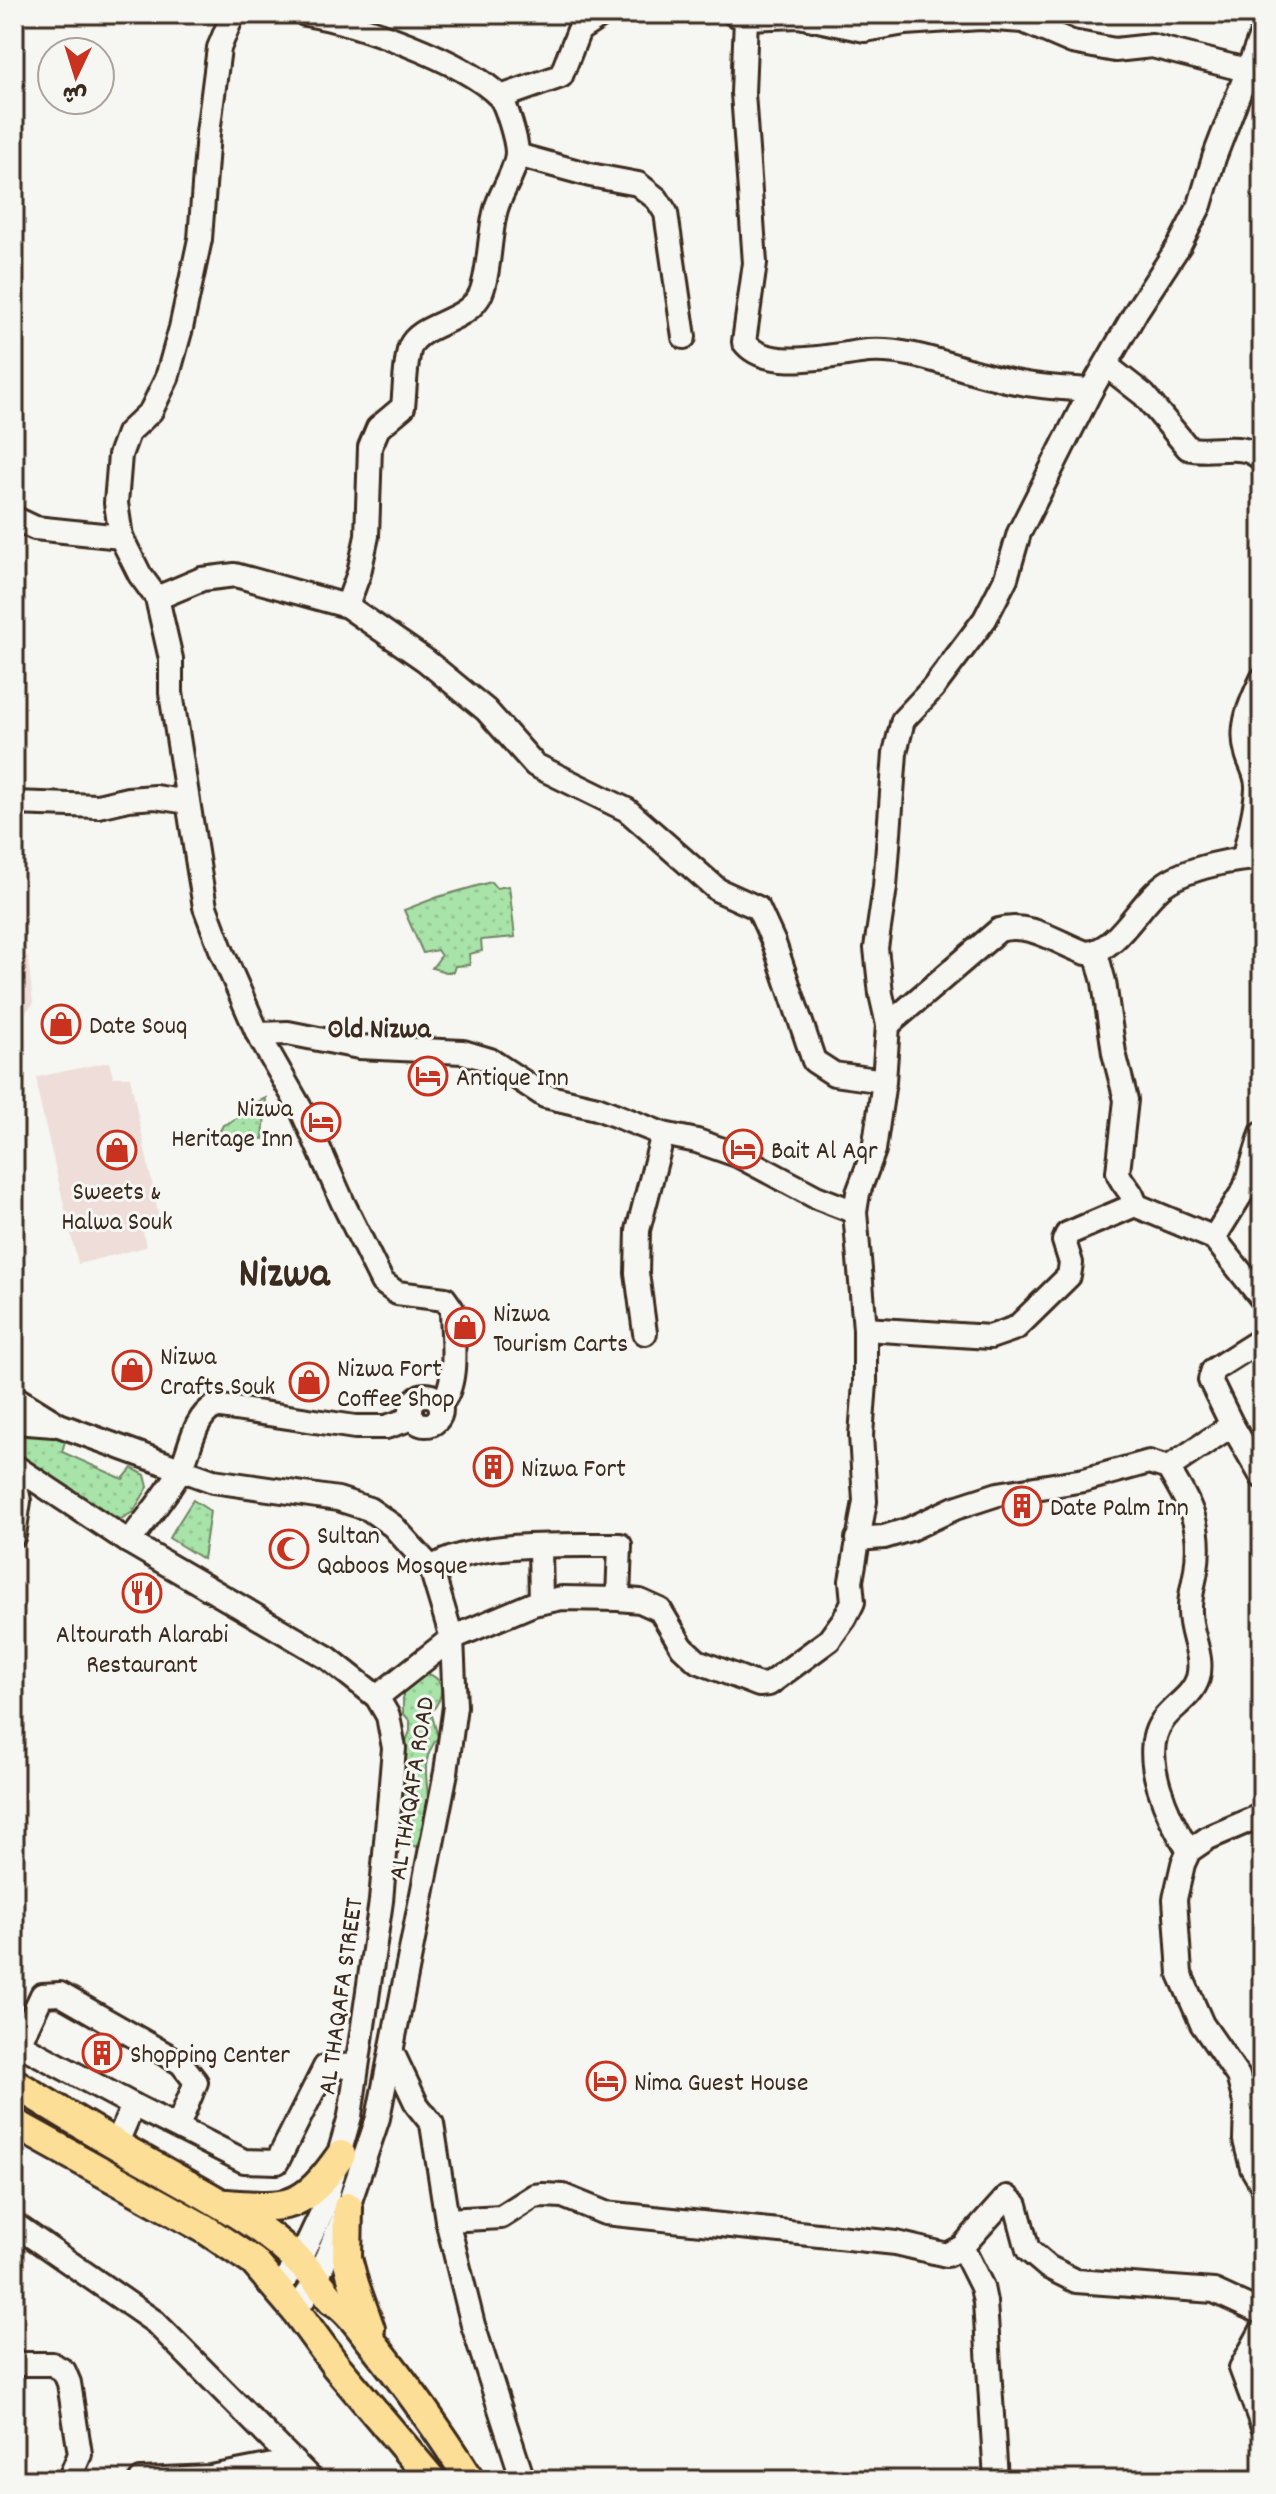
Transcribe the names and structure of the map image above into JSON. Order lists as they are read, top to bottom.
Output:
{
  "streets": {
    "street": ["AL THAQAFA ROAD", "AL THAQAFA STREET"]
  },
  "crossings": [
    ["AL THAQAFA ROAD", "AL THAQAFA STREET"]
  ],
  "districts": ["Old Nizwa", "Nizwa"],
  "places": {
    "shop": [
      "Date Souq",
      "Sweets & Halwa Souk",
      "Nizwa Tourism Carts",
      "Nizwa Crafts Souk",
      "Nizwa Fort Coffee Shop"
    ],
    "hotel": [
      "Antique Inn",
      "Nizwa Heritage Inn",
      "Bait Al Aqr",
      "Nima Guest House"
    ],
    "building": ["Nizwa Fort", "Date Palm Inn", "Shopping Center"],
    "mosque": ["Sultan Qaboos Mosque"],
    "restaurant": ["Altourath Alarabi Restaurant"]
  },
  "north": "bottom"
}
